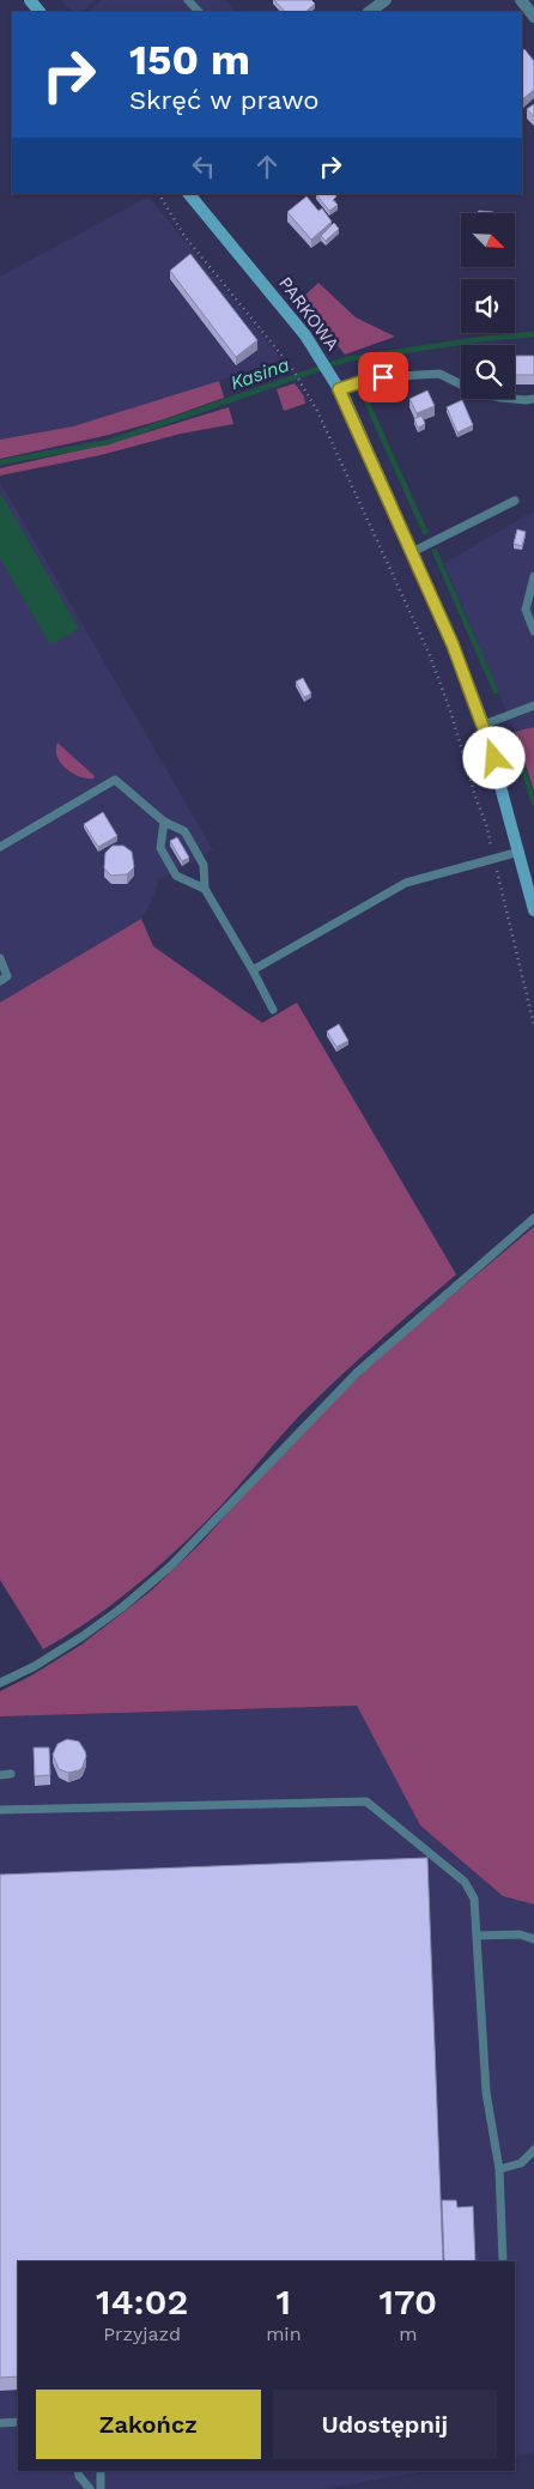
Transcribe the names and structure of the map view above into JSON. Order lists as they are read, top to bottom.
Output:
{
  "streets": {
    "main road": ["PARKOWA"]
  },
  "water": ["Kasina"],
  "north": "bottom right",
  "page": {
    "turn": ["150 m", "Skręć w prawo"],
    "eta": [
      "14:02",
      "Przyjazd",
      "1",
      "min",
      "170",
      "m"
    ],
    "buttons": ["Zakończ", "Udostępnij"]
  }
}
